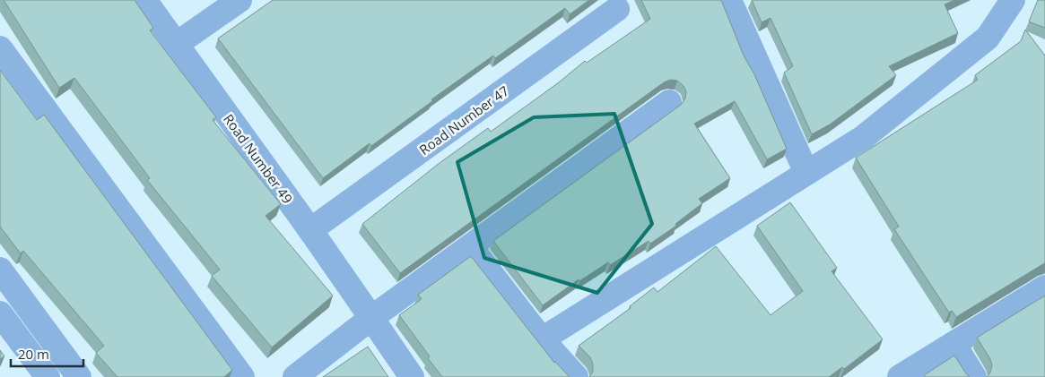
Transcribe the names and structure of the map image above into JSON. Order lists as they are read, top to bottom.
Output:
{
  "streets": {
    "street": ["Road Number 47", "Road Number 49"]
  },
  "crossings": [
    ["Road Number 47", "Road Number 49"]
  ],
  "scale_bar": "20 m"
}
